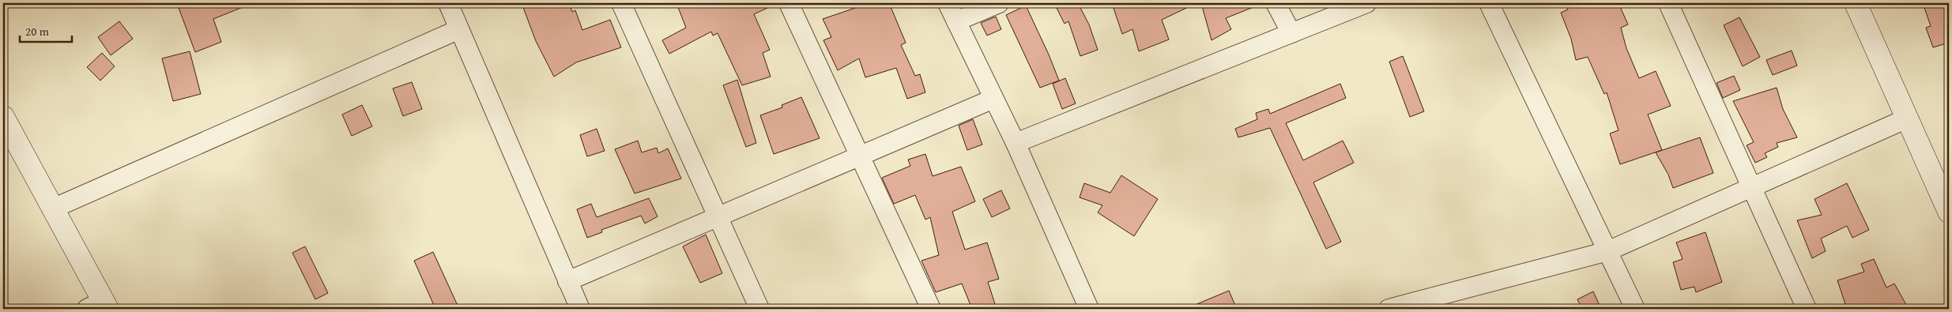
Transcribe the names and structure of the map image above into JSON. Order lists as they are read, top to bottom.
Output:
{
  "scale_bar": "20 m"
}
